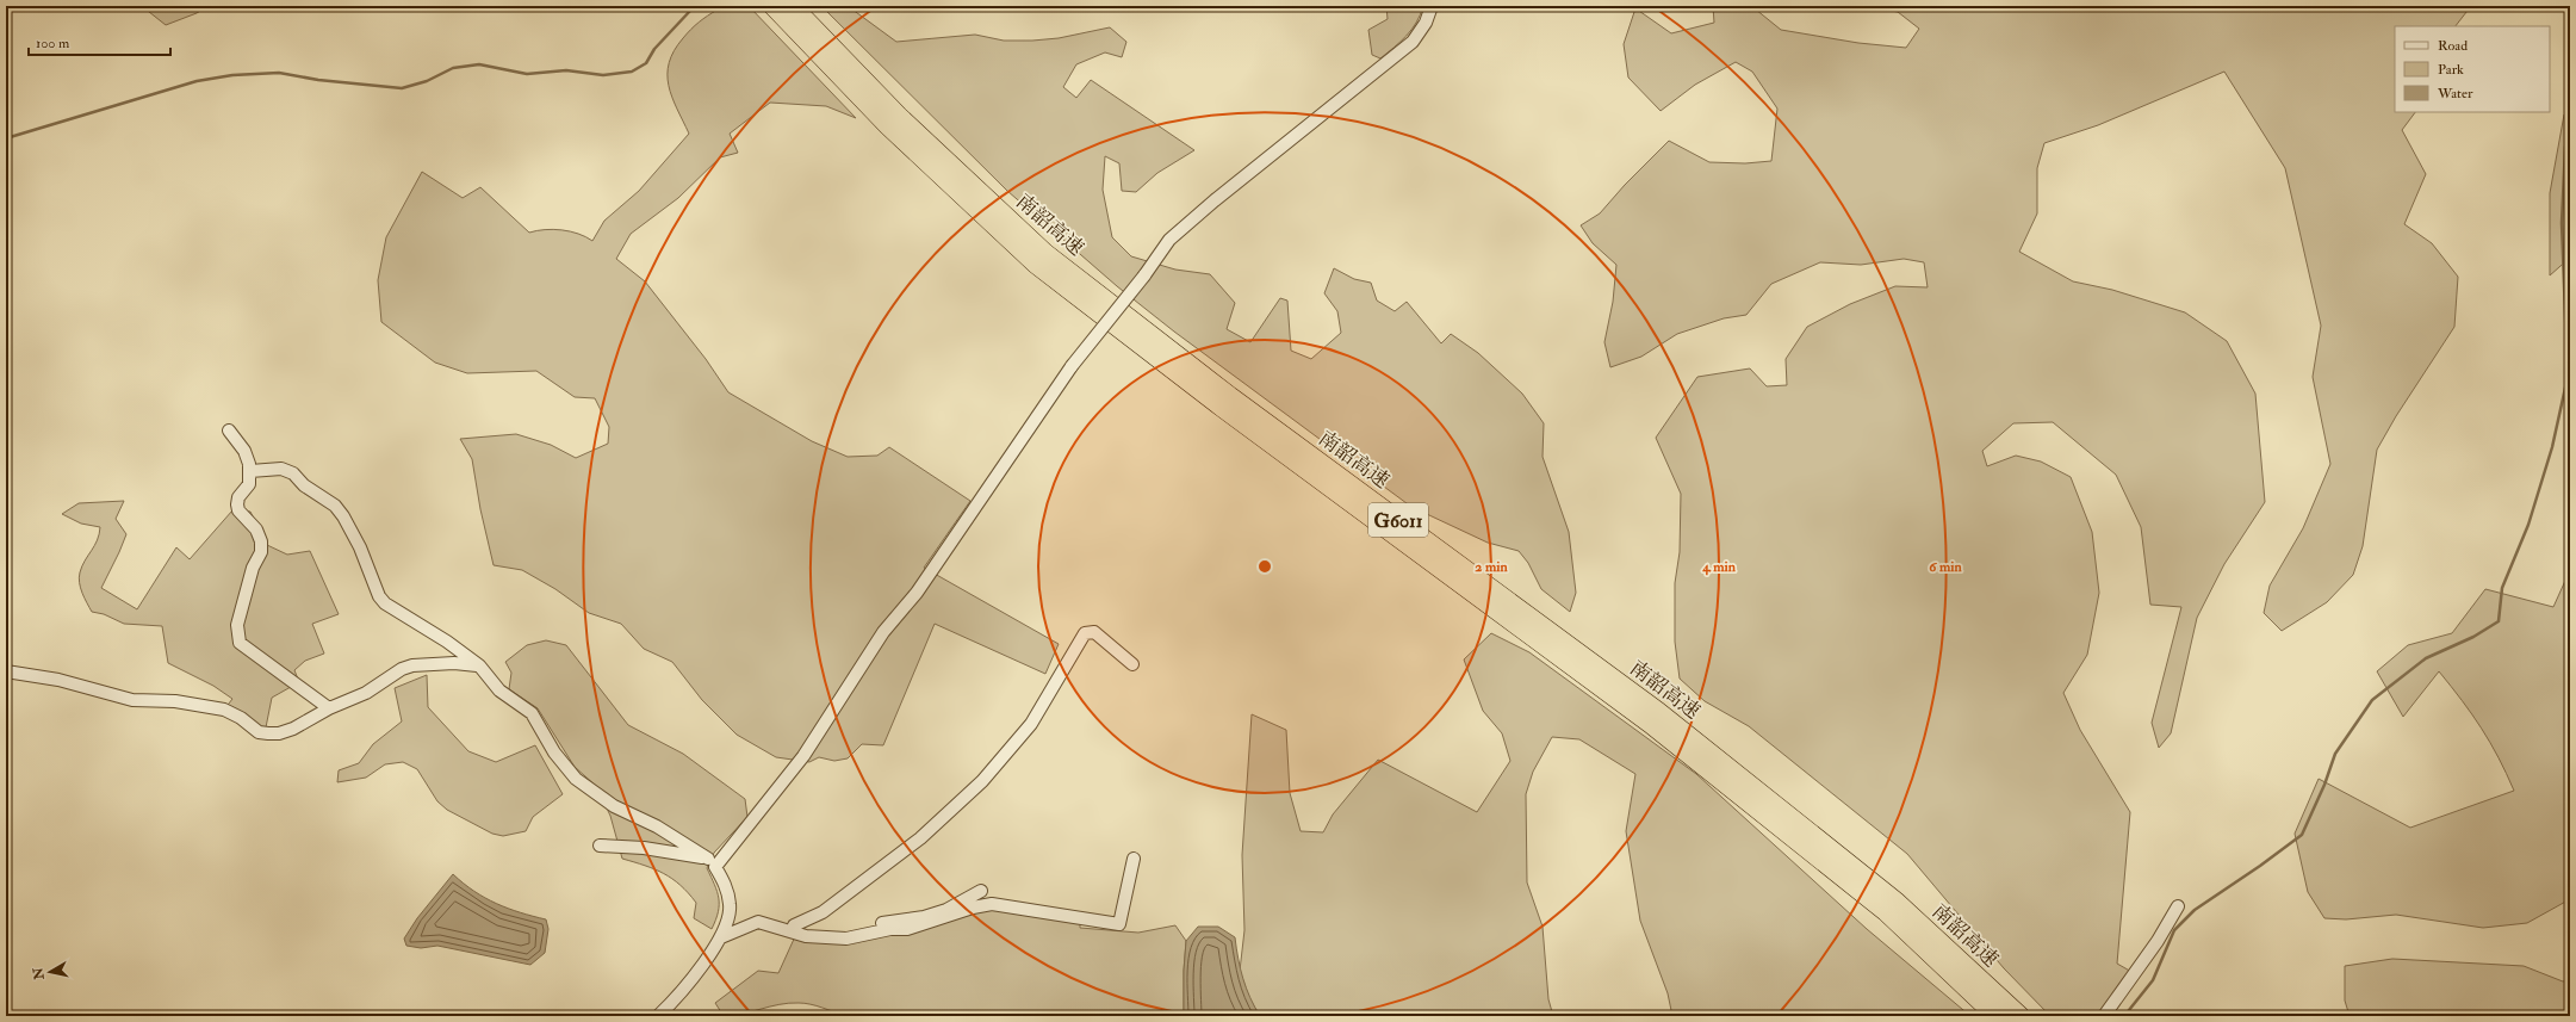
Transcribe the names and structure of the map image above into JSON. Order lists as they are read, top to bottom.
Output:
{
  "streets": {
    "highway": ["南韶高速", "G6011"]
  },
  "legend": ["Road", "Park", "Water"],
  "scale_bar": "100 m",
  "north": "left",
  "rings": ["2 min", "4 min", "6 min"]
}
